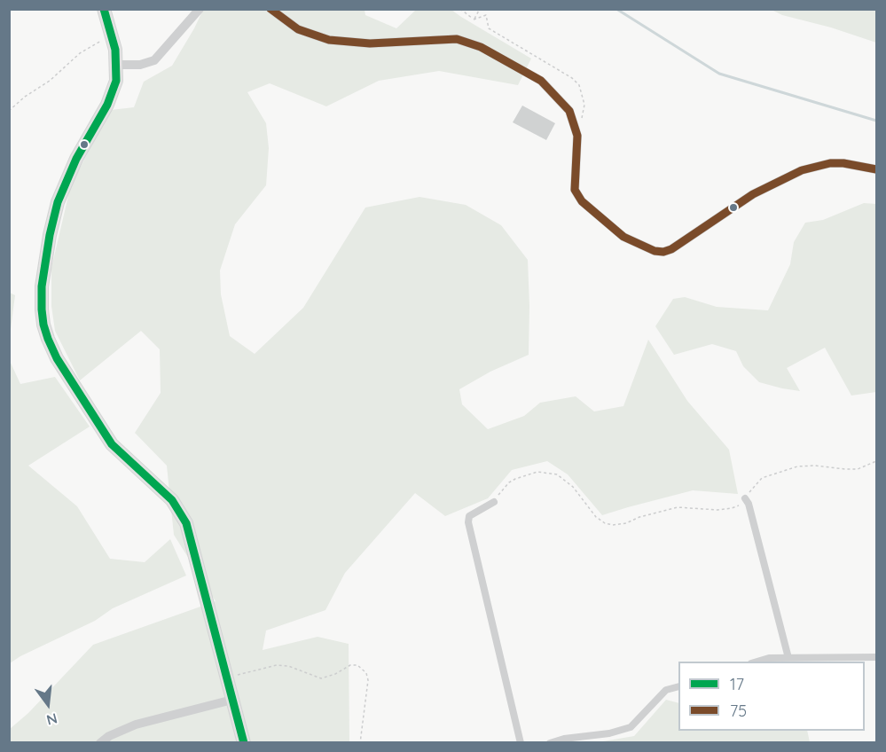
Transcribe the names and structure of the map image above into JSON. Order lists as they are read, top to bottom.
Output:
{
  "lines": ["transit line 17", "transit line 75"],
  "legend": ["17", "75"],
  "north": "bottom"
}
